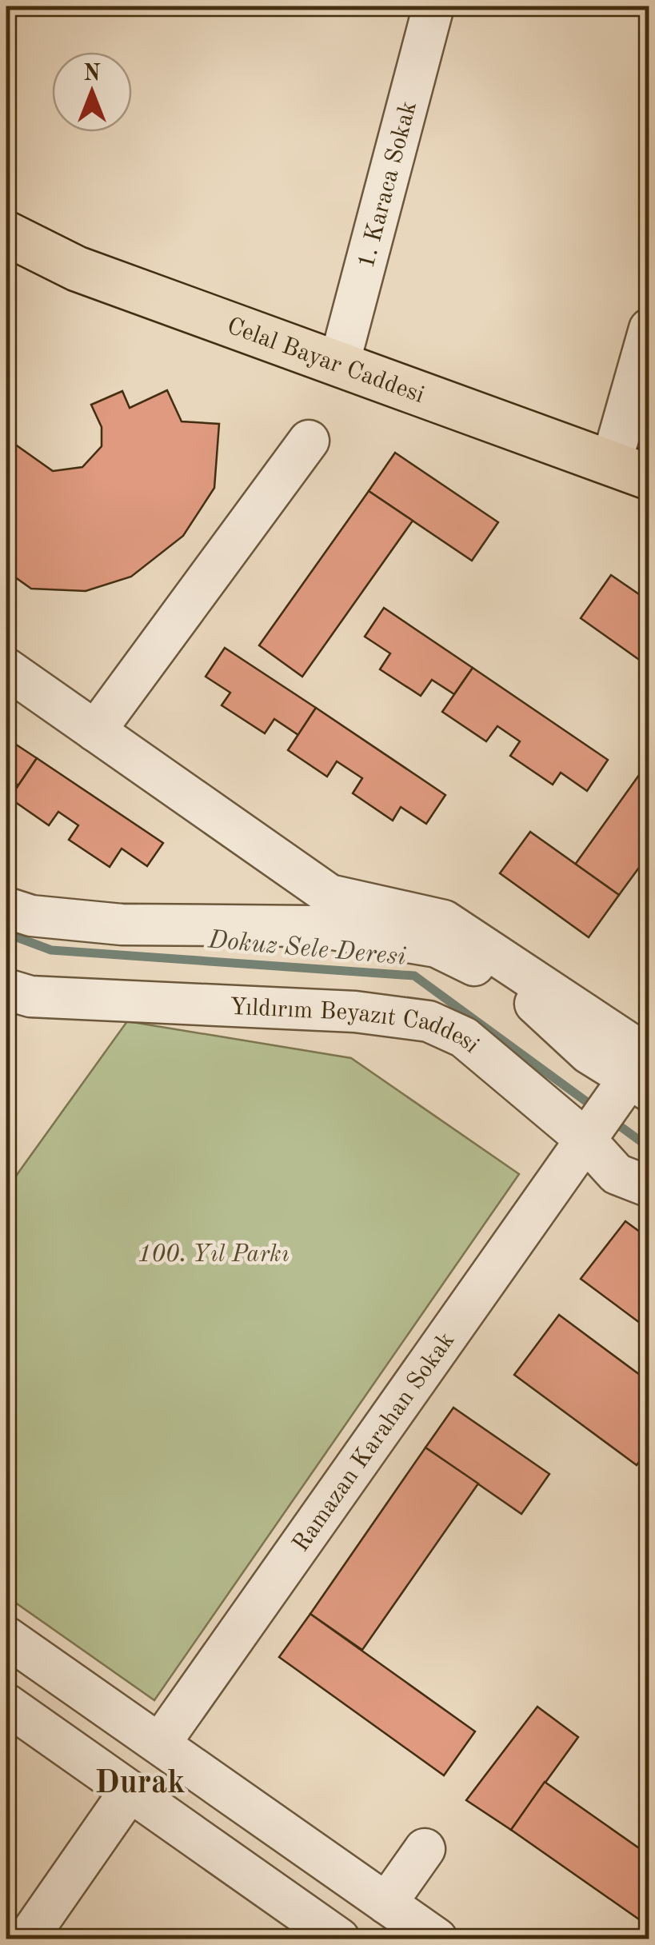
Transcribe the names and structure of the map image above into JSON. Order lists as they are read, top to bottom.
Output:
{
  "streets": {
    "main road": ["Celal Bayar Caddesi"],
    "street": ["1. Karaca Sokak", "Yıldırım Beyazıt Caddesi", "Ramazan Karahan Sokak"]
  },
  "crossings": [
    ["1. Karaca Sokak", "Celal Bayar Caddesi"],
    ["Yıldırım Beyazıt Caddesi", "Ramazan Karahan Sokak"]
  ],
  "districts": ["Durak"],
  "water": ["Dokuz Sele Deresi"],
  "parks": ["100. Yıl Parkı"],
  "north": "top"
}
